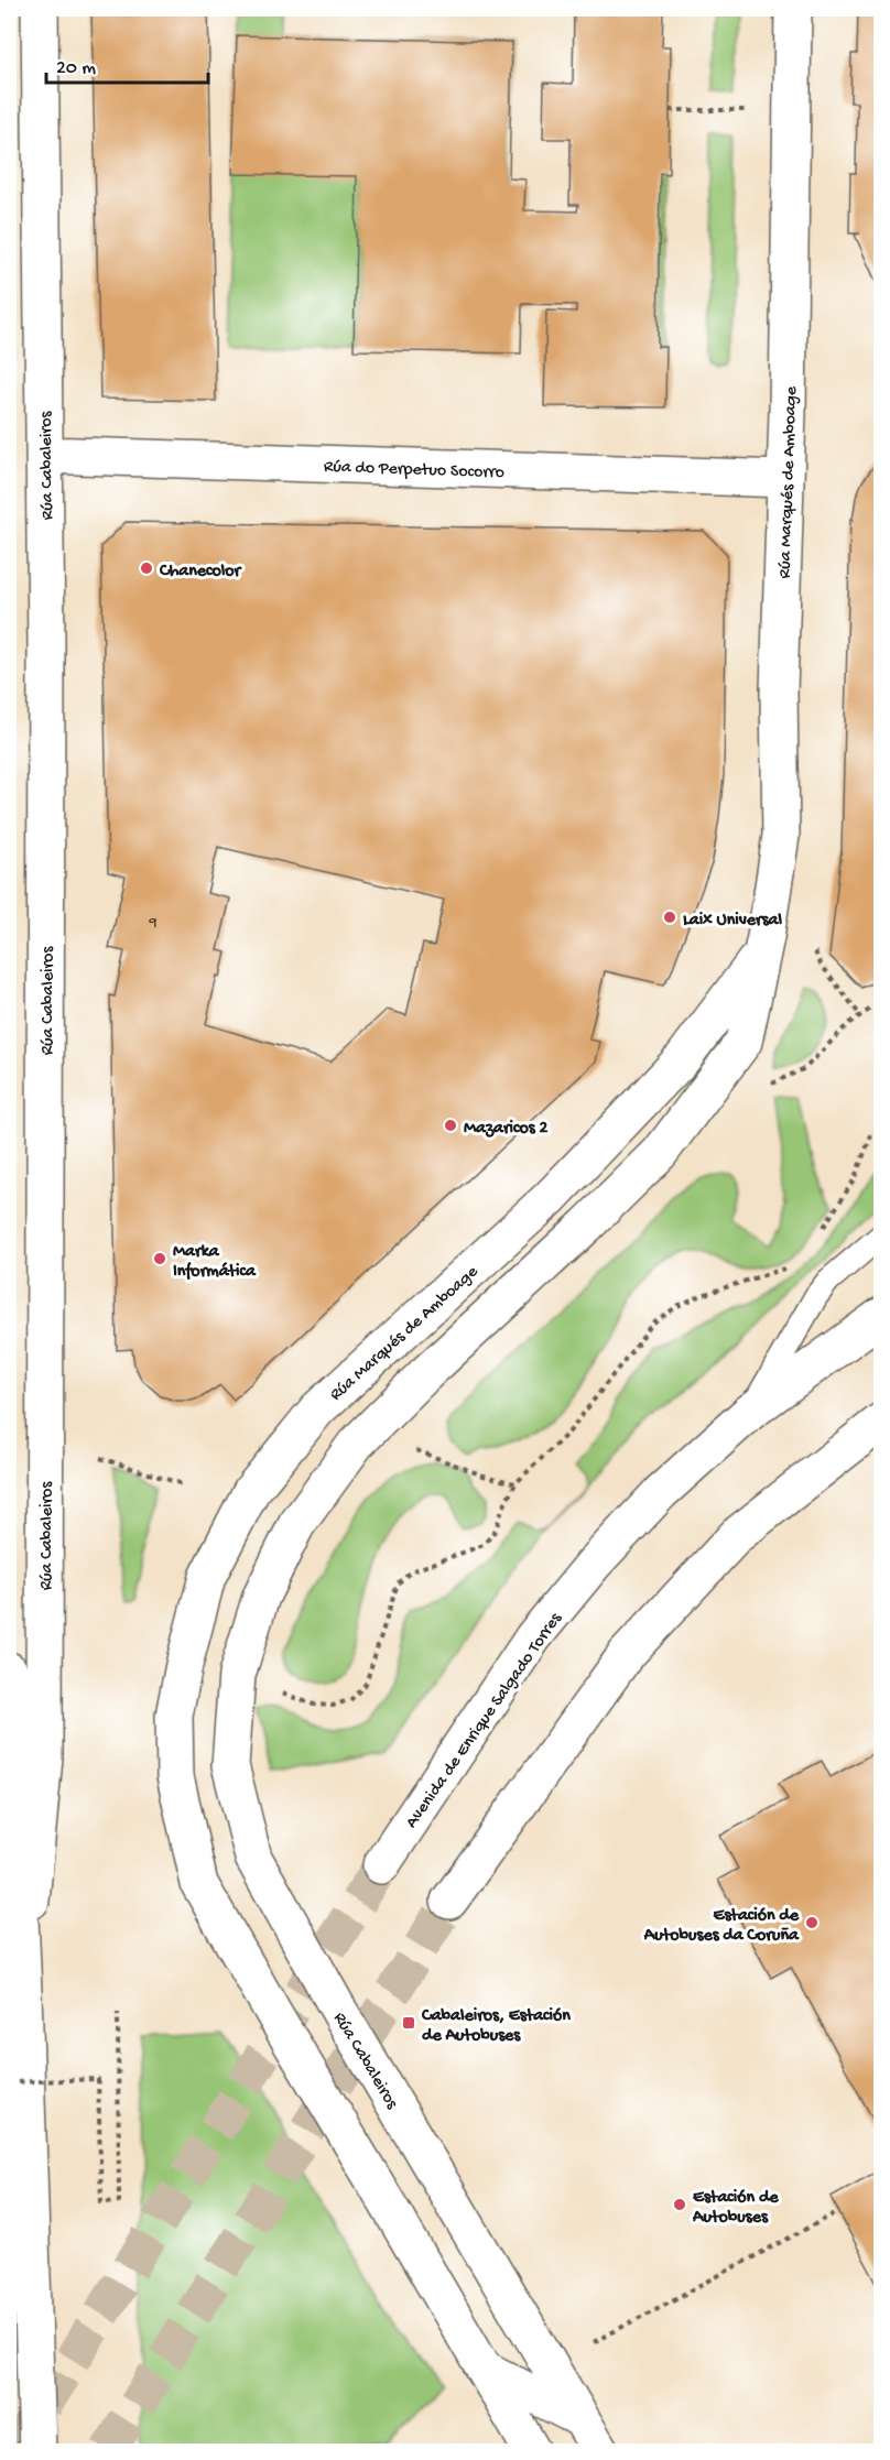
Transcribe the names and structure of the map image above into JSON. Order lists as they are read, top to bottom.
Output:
{
  "streets": {
    "main road": [
      "Rúa Cabaleiros",
      "Rúa do Perpetuo Socorro",
      "Rúa Marqués de Amboage",
      "Avenida de Enrique Salgado Torres"
    ]
  },
  "crossings": [
    ["Rúa Cabaleiros", "Rúa do Perpetuo Socorro"],
    ["Rúa Cabaleiros", "Rúa Marqués de Amboage"],
    ["Rúa do Perpetuo Socorro", "Rúa Marqués de Amboage"]
  ],
  "places": {
    "other": [
      "Chanecolor",
      "Laix Universal",
      "Mazaricos 2",
      "Marka Informática",
      "Estación de Autobuses da Coruña",
      "Estación de Autobuses"
    ],
    "transit": ["Cabaleiros, Estación de Autobuses"]
  },
  "house_numbers": ["9"],
  "scale_bar": "20 m"
}
